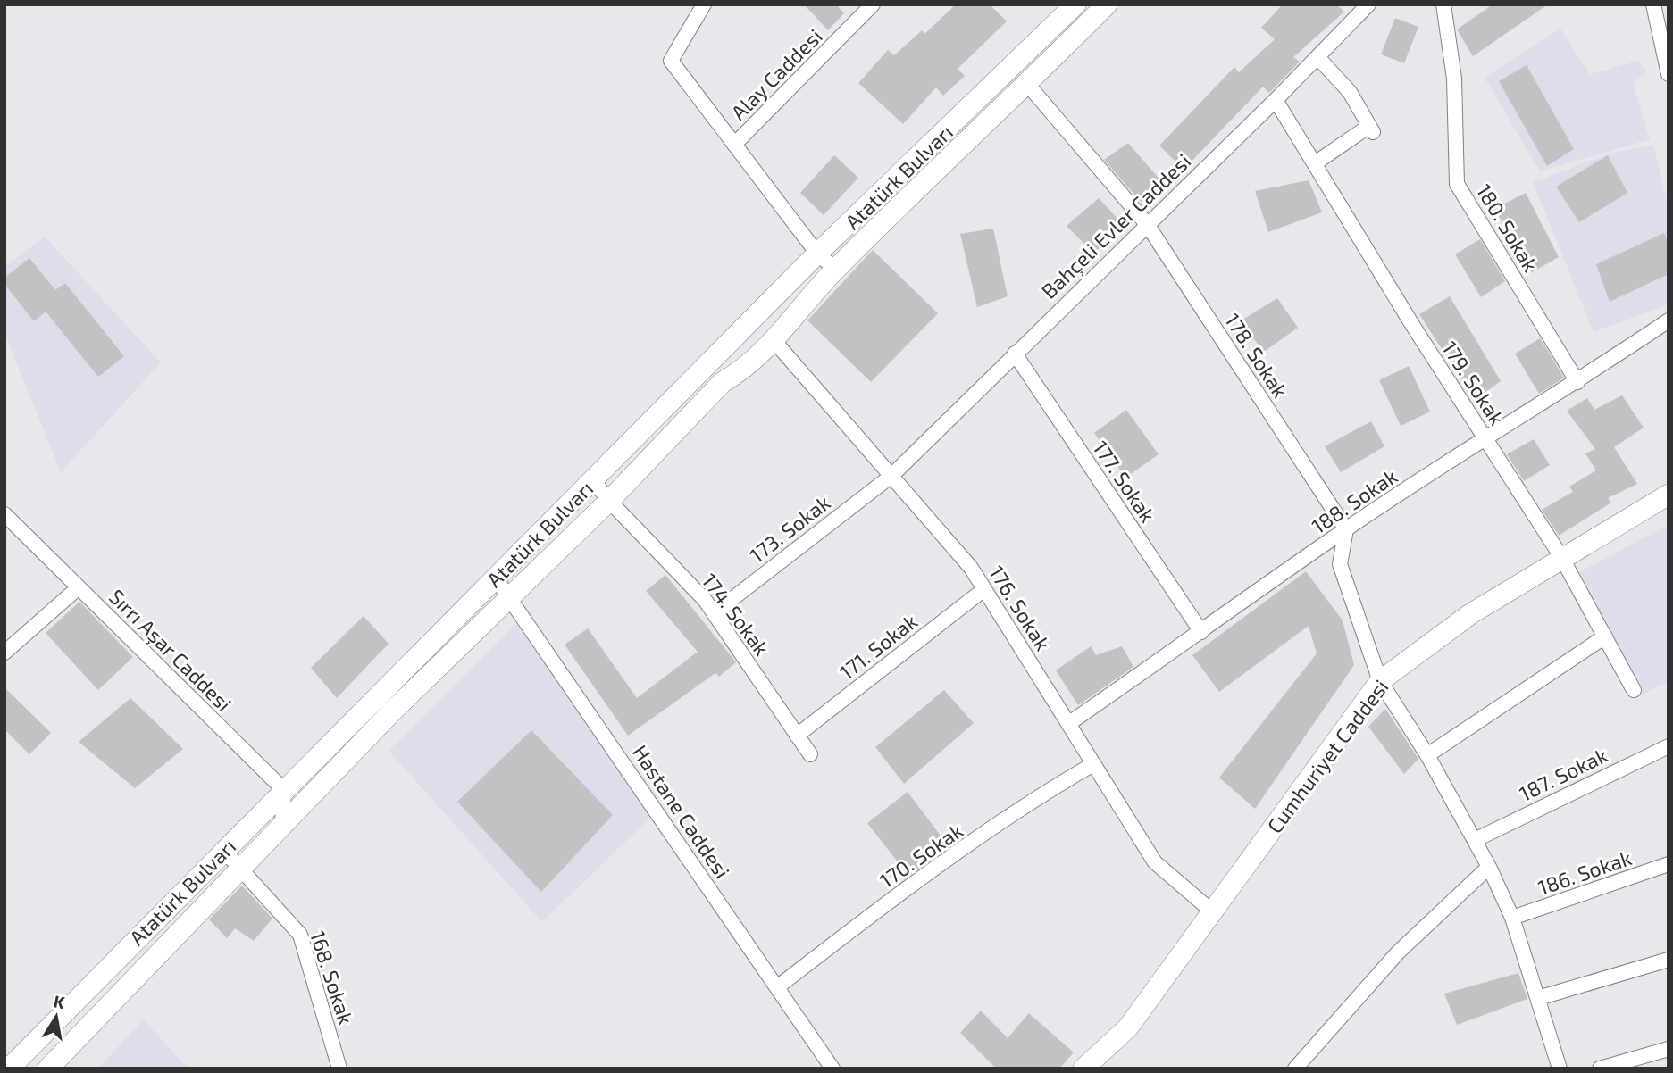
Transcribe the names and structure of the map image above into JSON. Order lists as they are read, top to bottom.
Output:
{
  "streets": {
    "main road": ["Atatürk Bulvarı", "Cumhuriyet Caddesi"],
    "street": [
      "Alay Caddesi",
      "Bahçeli Evler Caddesi",
      "180. Sokak",
      "178. Sokak",
      "179. Sokak",
      "177. Sokak",
      "188. Sokak",
      "173. Sokak",
      "176. Sokak",
      "174. Sokak",
      "171. Sokak",
      "Sırrı Aşar Caddesi",
      "187. Sokak",
      "Hastane Caddesi",
      "170. Sokak",
      "186. Sokak",
      "168. Sokak"
    ]
  },
  "crossings": [
    ["Atatürk Bulvarı", "178. Sokak"],
    ["Atatürk Bulvarı", "176. Sokak"],
    ["Atatürk Bulvarı", "174. Sokak"],
    ["Atatürk Bulvarı", "Sırrı Aşar Caddesi"],
    ["Atatürk Bulvarı", "Hastane Caddesi"],
    ["Atatürk Bulvarı", "168. Sokak"],
    ["Bahçeli Evler Caddesi", "178. Sokak"],
    ["Bahçeli Evler Caddesi", "179. Sokak"],
    ["Bahçeli Evler Caddesi", "177. Sokak"],
    ["Bahçeli Evler Caddesi", "173. Sokak"],
    ["Bahçeli Evler Caddesi", "176. Sokak"],
    ["180. Sokak", "188. Sokak"],
    ["178. Sokak", "188. Sokak"],
    ["179. Sokak", "188. Sokak"],
    ["179. Sokak", "Cumhuriyet Caddesi"],
    ["177. Sokak", "188. Sokak"],
    ["188. Sokak", "176. Sokak"],
    ["173. Sokak", "176. Sokak"],
    ["173. Sokak", "174. Sokak"],
    ["176. Sokak", "171. Sokak"],
    ["176. Sokak", "Cumhuriyet Caddesi"],
    ["176. Sokak", "170. Sokak"],
    ["174. Sokak", "171. Sokak"],
    ["Hastane Caddesi", "170. Sokak"]
  ],
  "north": "top"
}
